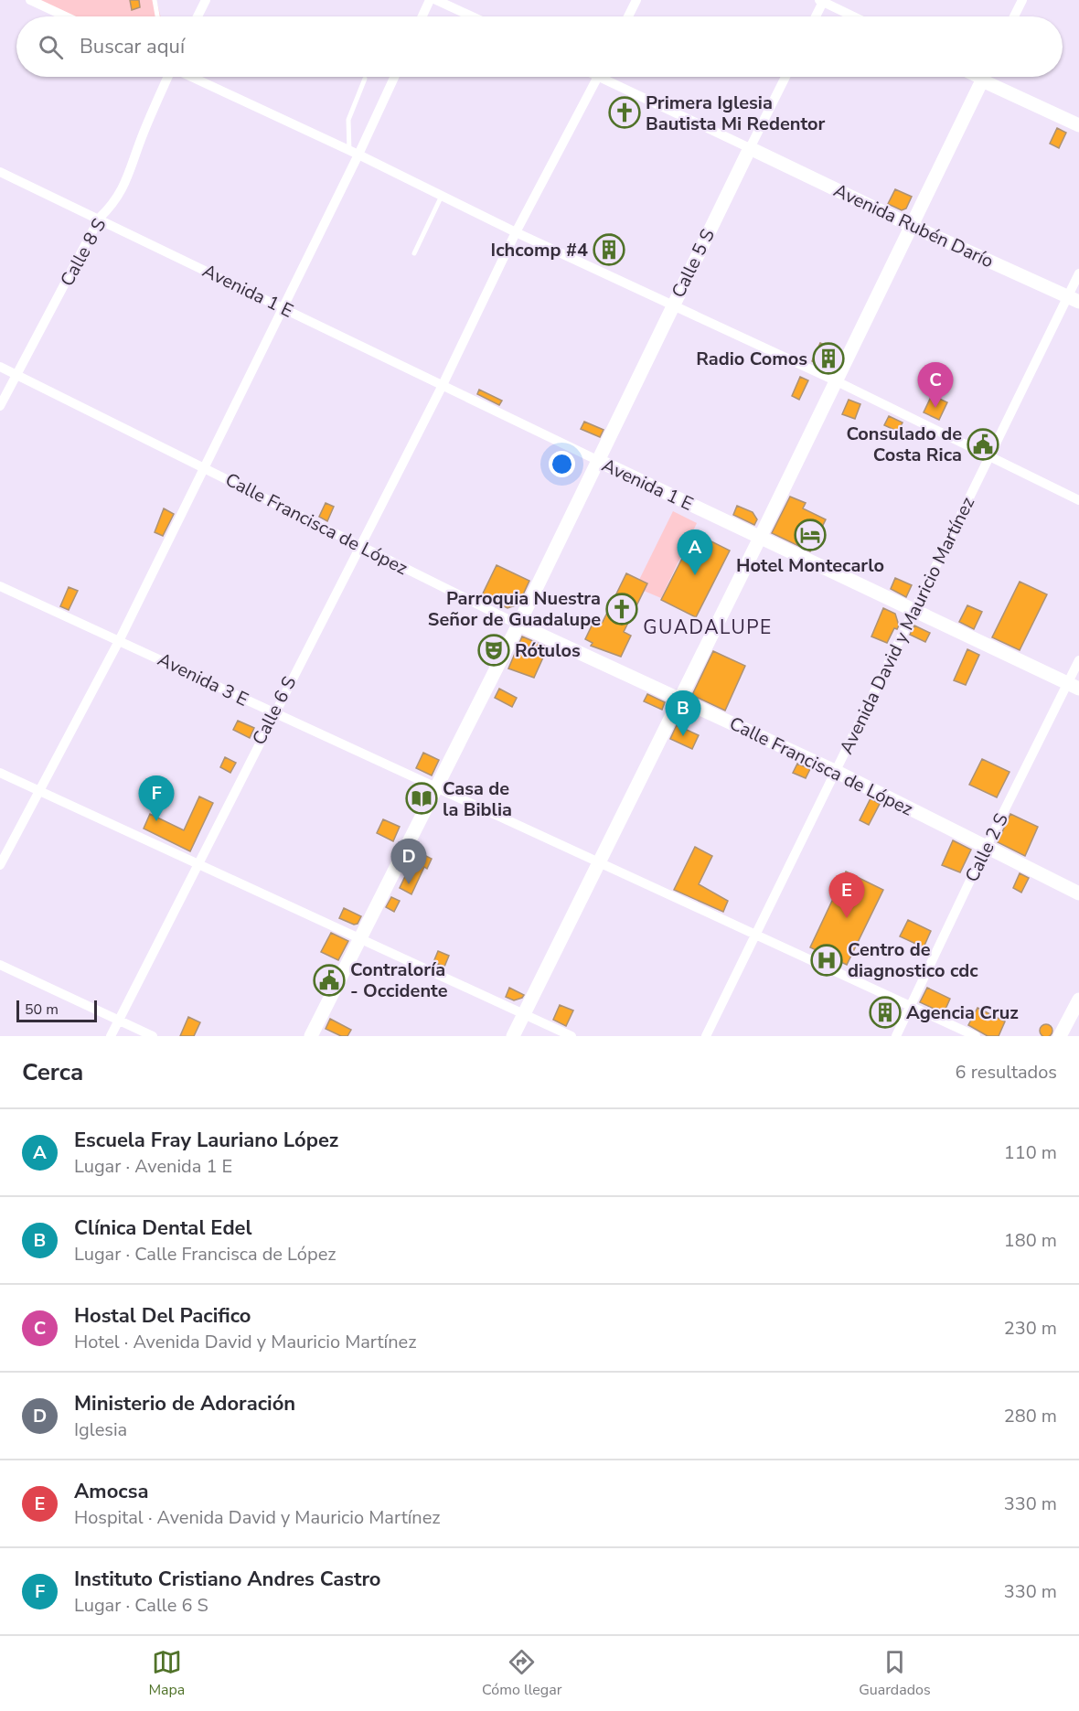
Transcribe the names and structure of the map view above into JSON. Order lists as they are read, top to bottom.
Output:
{
  "streets": {
    "street": [
      "Avenida Rubén Darío",
      "Calle 8 S",
      "Calle 5 S",
      "Avenida 1 E",
      "Calle Francisca de López",
      "Avenida David y Mauricio Martínez",
      "Avenida 3 E",
      "Calle 6 S",
      "Calle 2 S"
    ]
  },
  "crossings": [
    ["Avenida Rubén Darío", "Calle 5 S"],
    ["Avenida Rubén Darío", "Avenida David y Mauricio Martínez"],
    ["Calle 8 S", "Avenida 1 E"],
    ["Calle 8 S", "Calle Francisca de López"],
    ["Calle 5 S", "Avenida 1 E"],
    ["Calle 5 S", "Calle Francisca de López"],
    ["Calle 5 S", "Avenida 3 E"],
    ["Avenida 1 E", "Avenida David y Mauricio Martínez"],
    ["Avenida 1 E", "Calle 6 S"],
    ["Avenida 1 E", "Calle 2 S"],
    ["Calle Francisca de López", "Avenida David y Mauricio Martínez"],
    ["Calle Francisca de López", "Calle 6 S"],
    ["Calle Francisca de López", "Calle 2 S"],
    ["Avenida David y Mauricio Martínez", "Avenida 3 E"],
    ["Avenida 3 E", "Calle 6 S"],
    ["Avenida 3 E", "Calle 2 S"]
  ],
  "districts": ["GUADALUPE"],
  "places": {
    "church": ["Primera Iglesia Bautista Mi Redentor", "Parroquia Nuestra Señor de Guadalupe"],
    "building": ["Ichcomp #4", "Radio Comos", "Agencia Cruz"],
    "public building": ["Consulado de Costa Rica", "Contraloría - Occidente"],
    "hotel": ["Hotel Montecarlo"],
    "theatre": ["Rótulos"],
    "library": ["Casa de la Biblia"],
    "hospital": ["Centro de diagnostico cdc"]
  },
  "scale_bar": "50 m",
  "page": {
    "search": "Buscar aquí",
    "pins": [
      "C",
      "A",
      "B",
      "F",
      "D",
      "E"
    ],
    "scale": "50 m",
    "heading": ["Cerca", "6 resultados"],
    "list": [
      {
        "mark": "A",
        "name": "Escuela Fray Lauriano López",
        "note": "Lugar · Avenida 1 E",
        "value": "110 m"
      },
      {
        "mark": "B",
        "name": "Clínica Dental Edel",
        "note": "Lugar · Calle Francisca de López",
        "value": "180 m"
      },
      {
        "mark": "C",
        "name": "Hostal Del Pacifico",
        "note": "Hotel · Avenida David y Mauricio Martínez",
        "value": "230 m"
      },
      {
        "mark": "D",
        "name": "Ministerio de Adoración",
        "note": "Iglesia",
        "value": "280 m"
      },
      {
        "mark": "E",
        "name": "Amocsa",
        "note": "Hospital · Avenida David y Mauricio Martínez",
        "value": "330 m"
      },
      {
        "mark": "F",
        "name": "Instituto Cristiano Andres Castro",
        "note": "Lugar · Calle 6 S",
        "value": "330 m"
      }
    ],
    "nav": ["Mapa", "Cómo llegar", "Guardados"]
  }
}
